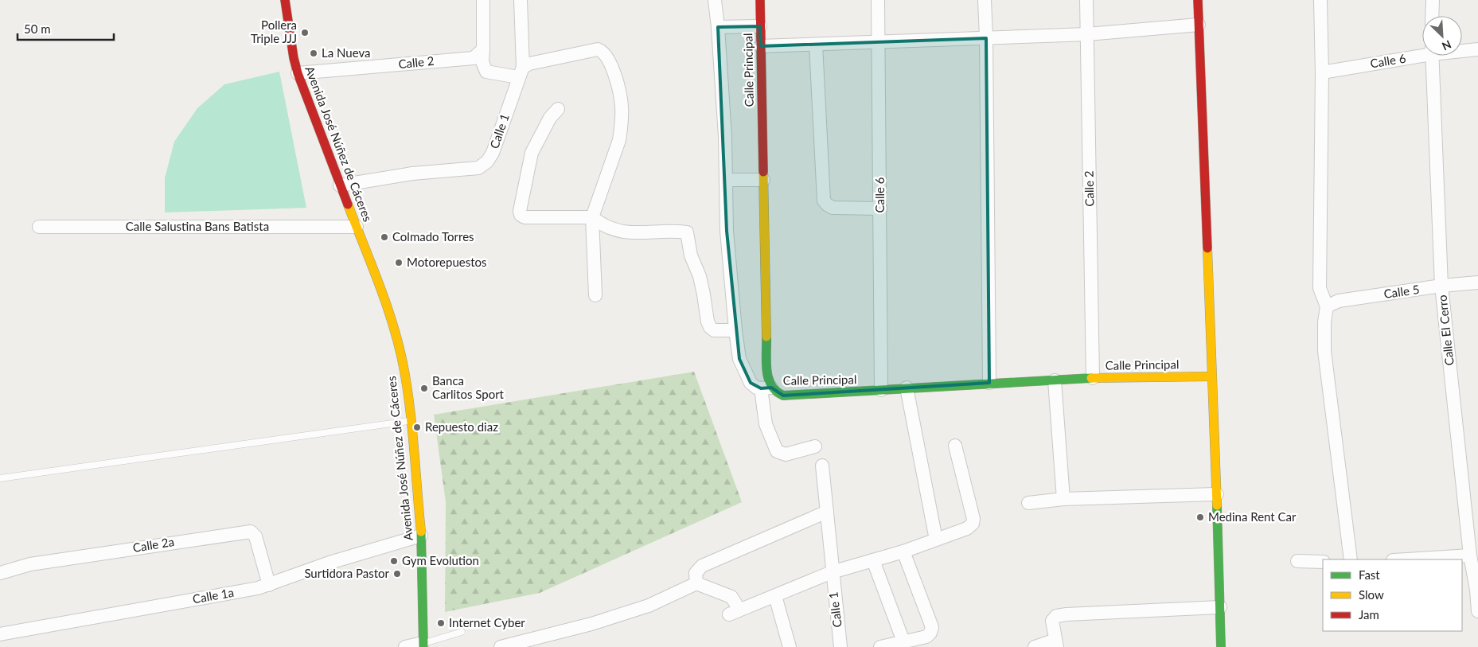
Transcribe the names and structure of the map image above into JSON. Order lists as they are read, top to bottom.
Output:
{
  "streets": {
    "street": [
      "Calle 6",
      "Calle 2",
      "Calle Principal",
      "Calle 1",
      "Avenida José Núñez de Cáceres",
      "Calle Salustina Bans Batista",
      "Calle 5",
      "Calle El Cerro",
      "Calle 2a",
      "Calle 1a"
    ]
  },
  "crossings": [
    ["Calle 6", "Calle Principal"],
    ["Calle 2", "Calle Principal"],
    ["Calle 2", "Avenida José Núñez de Cáceres"],
    ["Calle 1", "Avenida José Núñez de Cáceres"],
    ["Avenida José Núñez de Cáceres", "Calle Salustina Bans Batista"],
    ["Avenida José Núñez de Cáceres", "Calle 1a"],
    ["Calle 5", "Calle El Cerro"],
    ["Calle 2a", "Calle 1a"]
  ],
  "places": [
    "Pollera Triple JJJ",
    "La Nueva",
    "Colmado Torres",
    "Motorepuestos",
    "Banca Carlitos Sport",
    "Repuesto diaz",
    "Medina Rent Car",
    "Gym Evolution",
    "Surtidora Pastor",
    "Internet Cyber"
  ],
  "legend": ["Fast", "Slow", "Jam"],
  "scale_bar": "50 m",
  "north": "bottom right"
}
